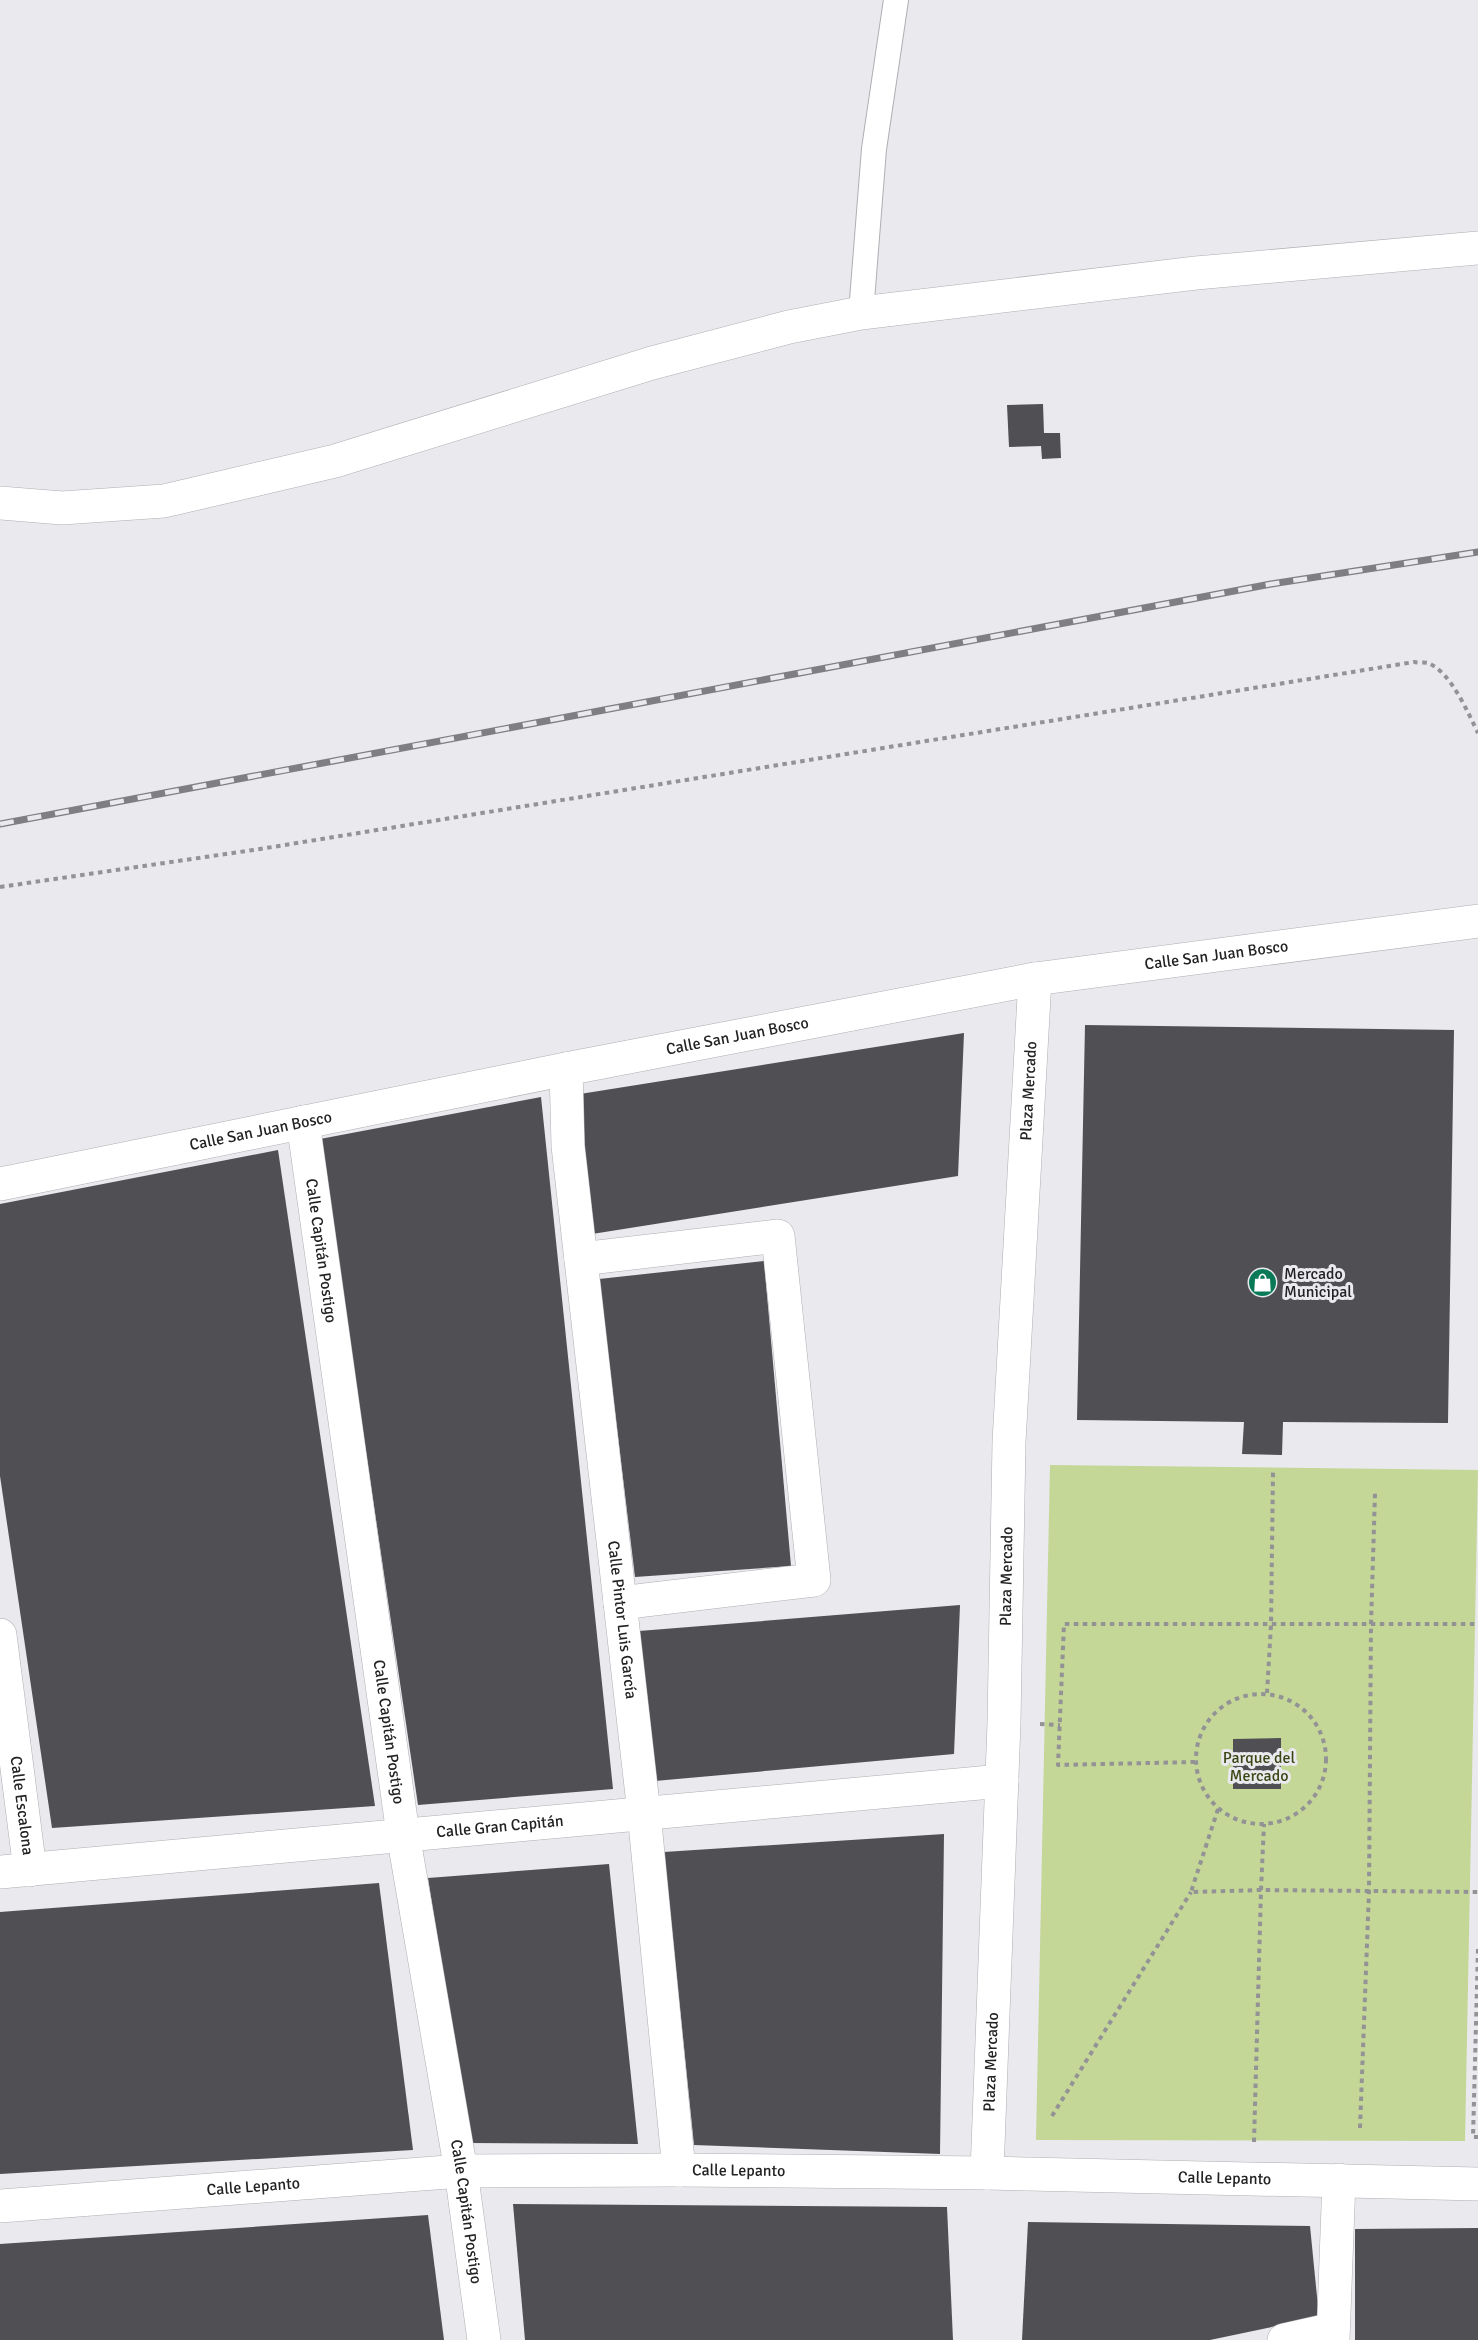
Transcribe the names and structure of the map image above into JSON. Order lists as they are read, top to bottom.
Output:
{
  "streets": {
    "street": [
      "Calle San Juan Bosco",
      "Plaza Mercado",
      "Calle Capitán Postigo",
      "Calle Pintor Luis García",
      "Calle Escalona",
      "Calle Gran Capitán",
      "Calle Lepanto"
    ]
  },
  "crossings": [
    ["Calle San Juan Bosco", "Plaza Mercado"],
    ["Calle San Juan Bosco", "Calle Capitán Postigo"],
    ["Calle San Juan Bosco", "Calle Pintor Luis García"],
    ["Plaza Mercado", "Calle Gran Capitán"],
    ["Plaza Mercado", "Calle Lepanto"],
    ["Calle Capitán Postigo", "Calle Gran Capitán"],
    ["Calle Capitán Postigo", "Calle Lepanto"],
    ["Calle Pintor Luis García", "Calle Gran Capitán"],
    ["Calle Pintor Luis García", "Calle Lepanto"],
    ["Calle Escalona", "Calle Gran Capitán"]
  ],
  "parks": ["Parque del Mercado"],
  "places": {
    "shop": ["Mercado Municipal"]
  }
}
